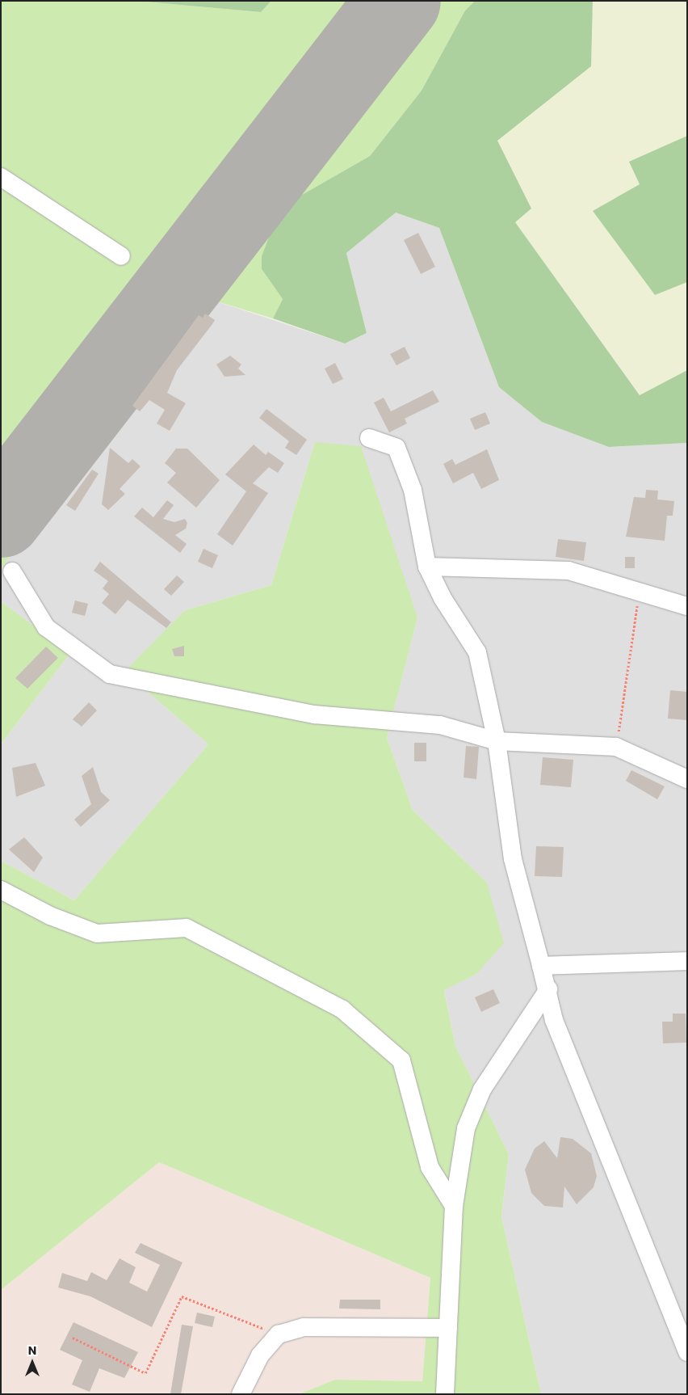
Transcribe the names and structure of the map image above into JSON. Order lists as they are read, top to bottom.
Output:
{
  "north": "top"
}
